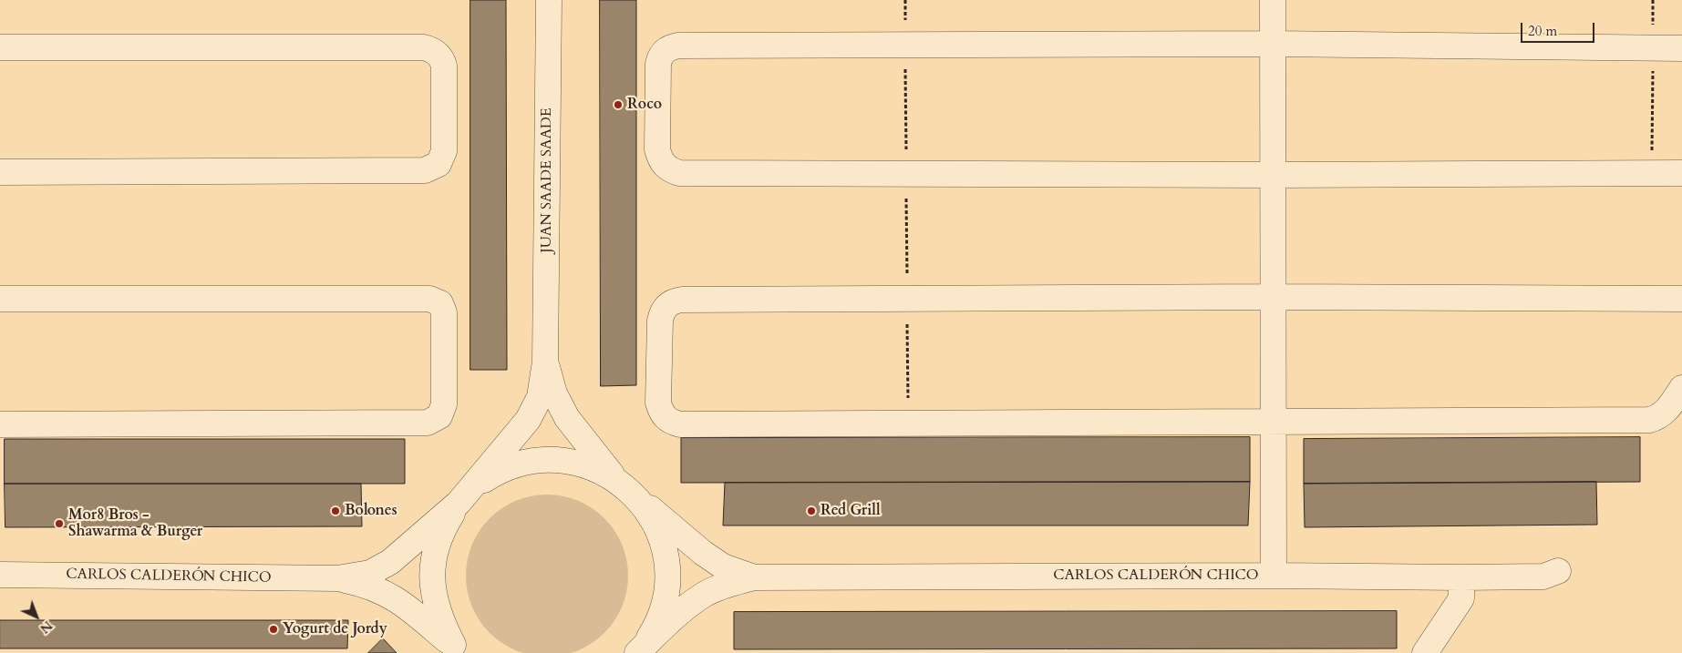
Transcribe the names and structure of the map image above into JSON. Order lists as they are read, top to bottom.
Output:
{
  "streets": {
    "street": ["JUAN SAADE SAADE", "CARLOS CALDERÓN CHICO"]
  },
  "places": [
    "Roco",
    "Bolones",
    "Red Grill",
    "Mor8 Bros - Shawarma & Burger",
    "Yogurt de Jordy"
  ],
  "scale_bar": "20 m",
  "north": "bottom right"
}
